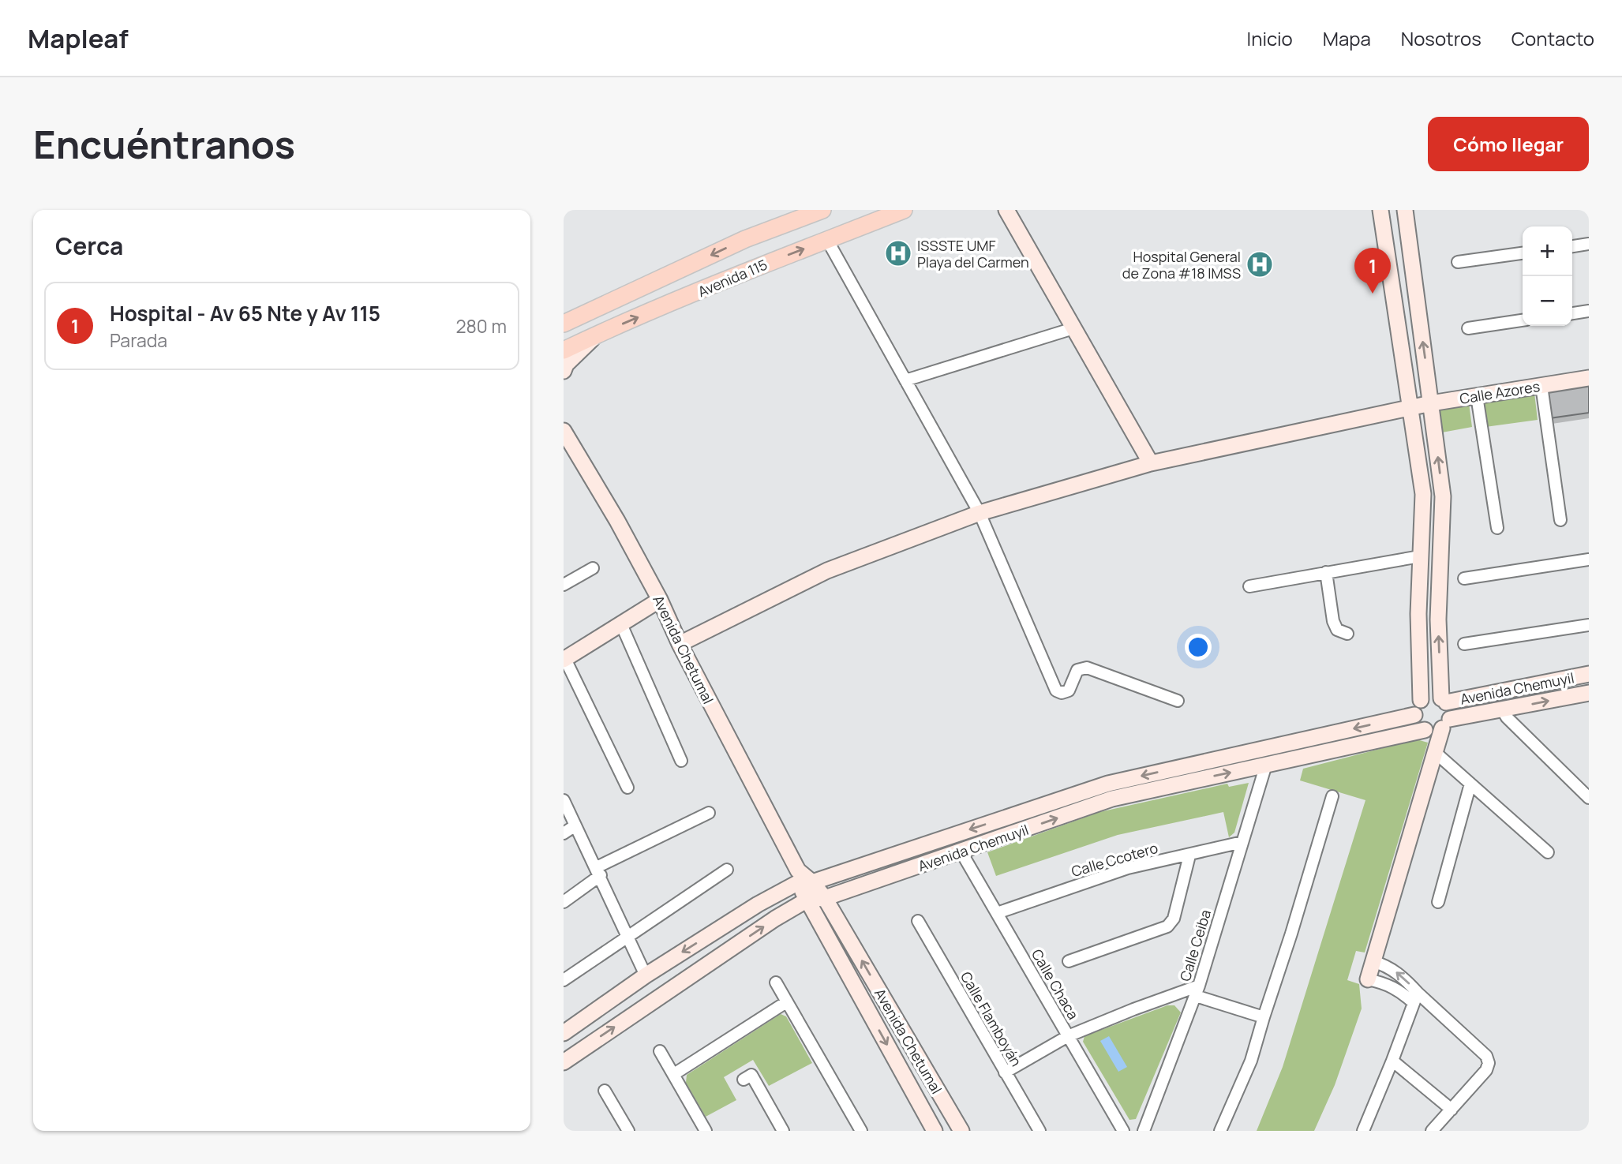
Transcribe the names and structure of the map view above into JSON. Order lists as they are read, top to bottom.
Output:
{
  "streets": {
    "main road": [
      "Avenida 115",
      "Calle Azores",
      "Avenida Chetumal",
      "Avenida Chemuyil"
    ],
    "street": [
      "Calle Ccotero",
      "Calle Ceiba",
      "Calle Chaca",
      "Calle Flamboyán"
    ]
  },
  "crossings": [
    ["Calle Azores", "Avenida Chetumal"],
    ["Avenida Chetumal", "Avenida Chemuyil"],
    ["Avenida Chemuyil", "Calle Ceiba"],
    ["Avenida Chemuyil", "Calle Chaca"],
    ["Calle Ccotero", "Calle Ceiba"],
    ["Calle Ccotero", "Calle Chaca"]
  ],
  "places": {
    "hospital": ["ISSSTE UMF Playa del Carmen", "Hospital General de Zona #18 IMSS"]
  },
  "page": {
    "header": "Mapleaf",
    "nav": [
      "Inicio",
      "Mapa",
      "Nosotros",
      "Contacto"
    ],
    "buttons": "Cómo llegar",
    "title": "Encuéntranos",
    "heading": "Cerca",
    "map_buttons": ["+", "−"],
    "pins": "1",
    "list": [
      {
        "mark": "1",
        "name": "Hospital - Av 65 Nte y Av 115",
        "note": "Parada",
        "value": "280 m"
      }
    ]
  }
}
